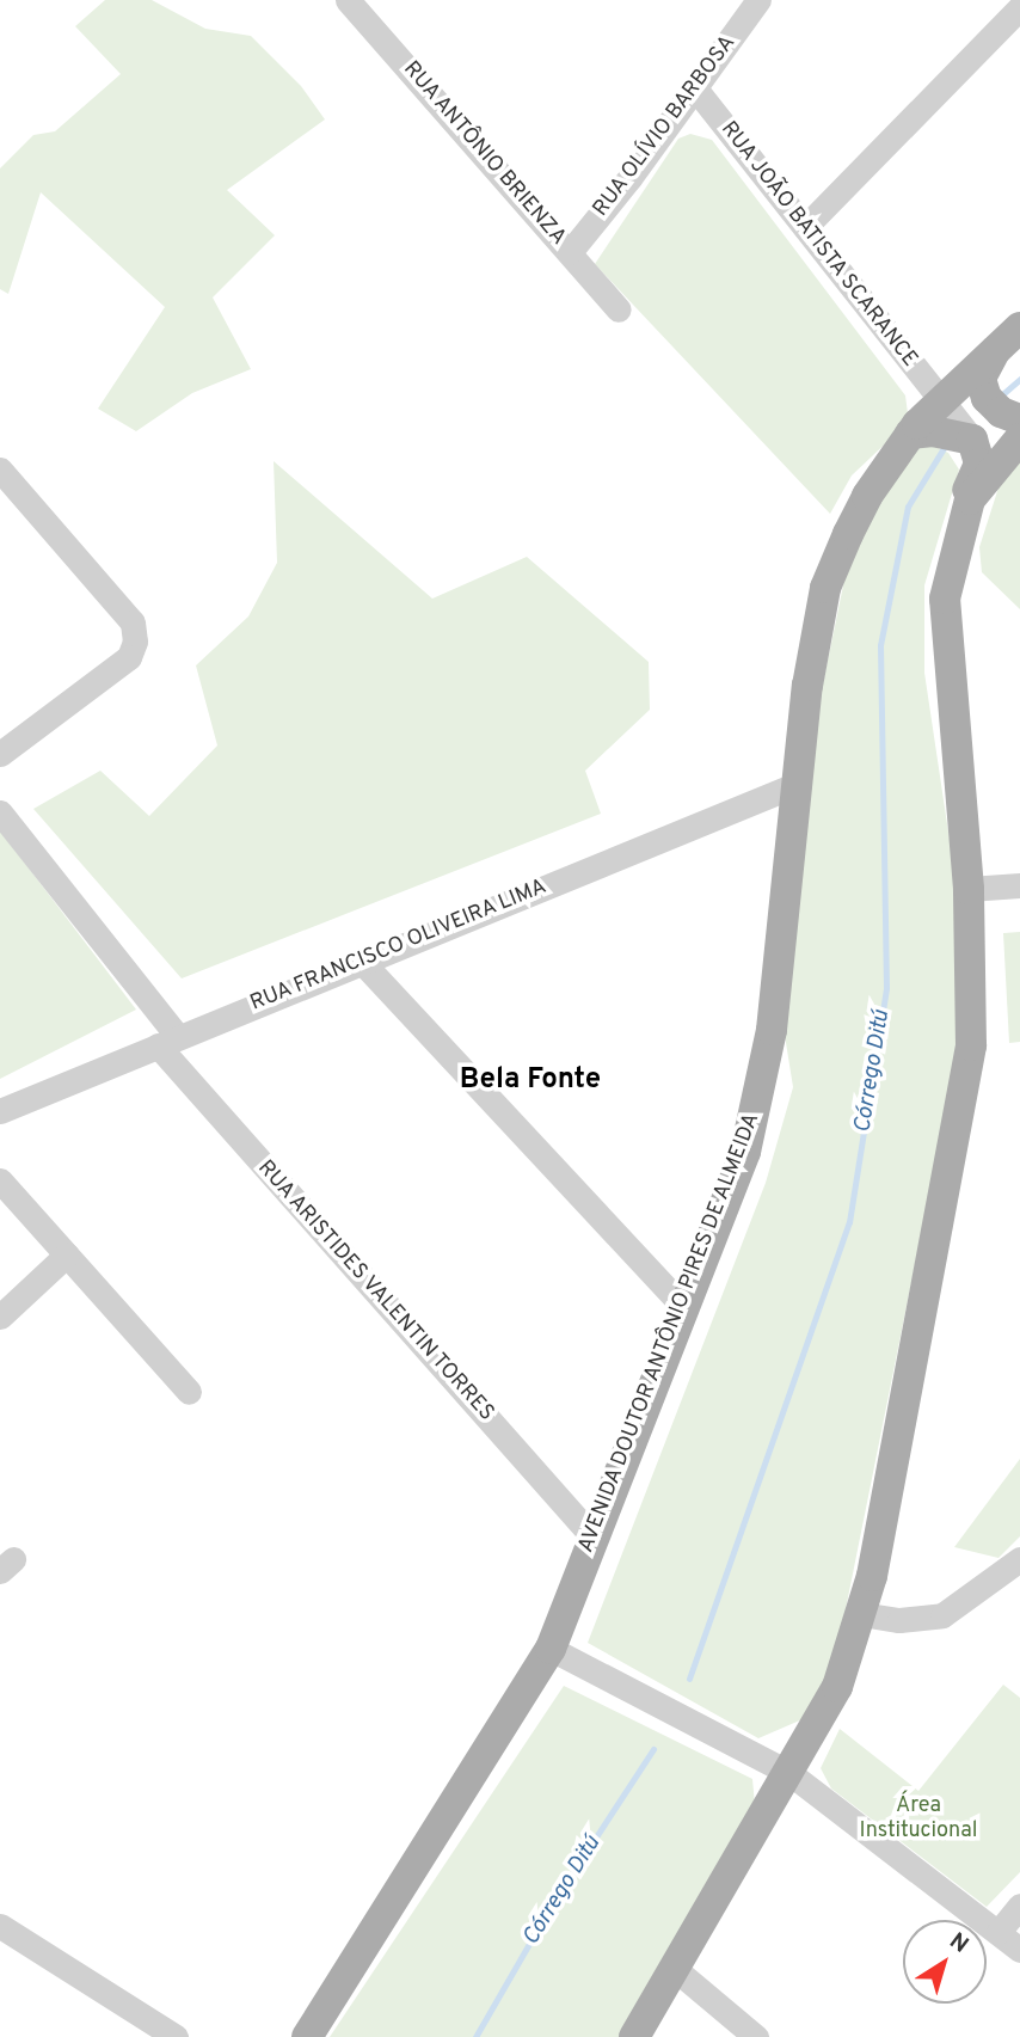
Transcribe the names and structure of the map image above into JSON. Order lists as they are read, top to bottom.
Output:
{
  "streets": {
    "main road": ["AVENIDA DOUTOR ANTÔNIO PIRES DE ALMEIDA"],
    "street": [
      "RUA OLÍVIO BARBOSA",
      "RUA ANTÔNIO BRIENZA",
      "RUA JOÃO BATISTA SCARANCE",
      "RUA FRANCISCO OLIVEIRA LIMA",
      "RUA ARISTIDES VALENTIN TORRES"
    ]
  },
  "crossings": [
    ["RUA OLÍVIO BARBOSA", "RUA ANTÔNIO BRIENZA"],
    ["RUA OLÍVIO BARBOSA", "RUA JOÃO BATISTA SCARANCE"],
    ["RUA JOÃO BATISTA SCARANCE", "AVENIDA DOUTOR ANTÔNIO PIRES DE ALMEIDA"],
    ["RUA FRANCISCO OLIVEIRA LIMA", "RUA ARISTIDES VALENTIN TORRES"],
    ["RUA FRANCISCO OLIVEIRA LIMA", "AVENIDA DOUTOR ANTÔNIO PIRES DE ALMEIDA"],
    ["RUA ARISTIDES VALENTIN TORRES", "AVENIDA DOUTOR ANTÔNIO PIRES DE ALMEIDA"]
  ],
  "districts": ["Bela Fonte"],
  "water": ["Córrego Ditú"],
  "parks": ["Área Institucional"],
  "north": "top right"
}
